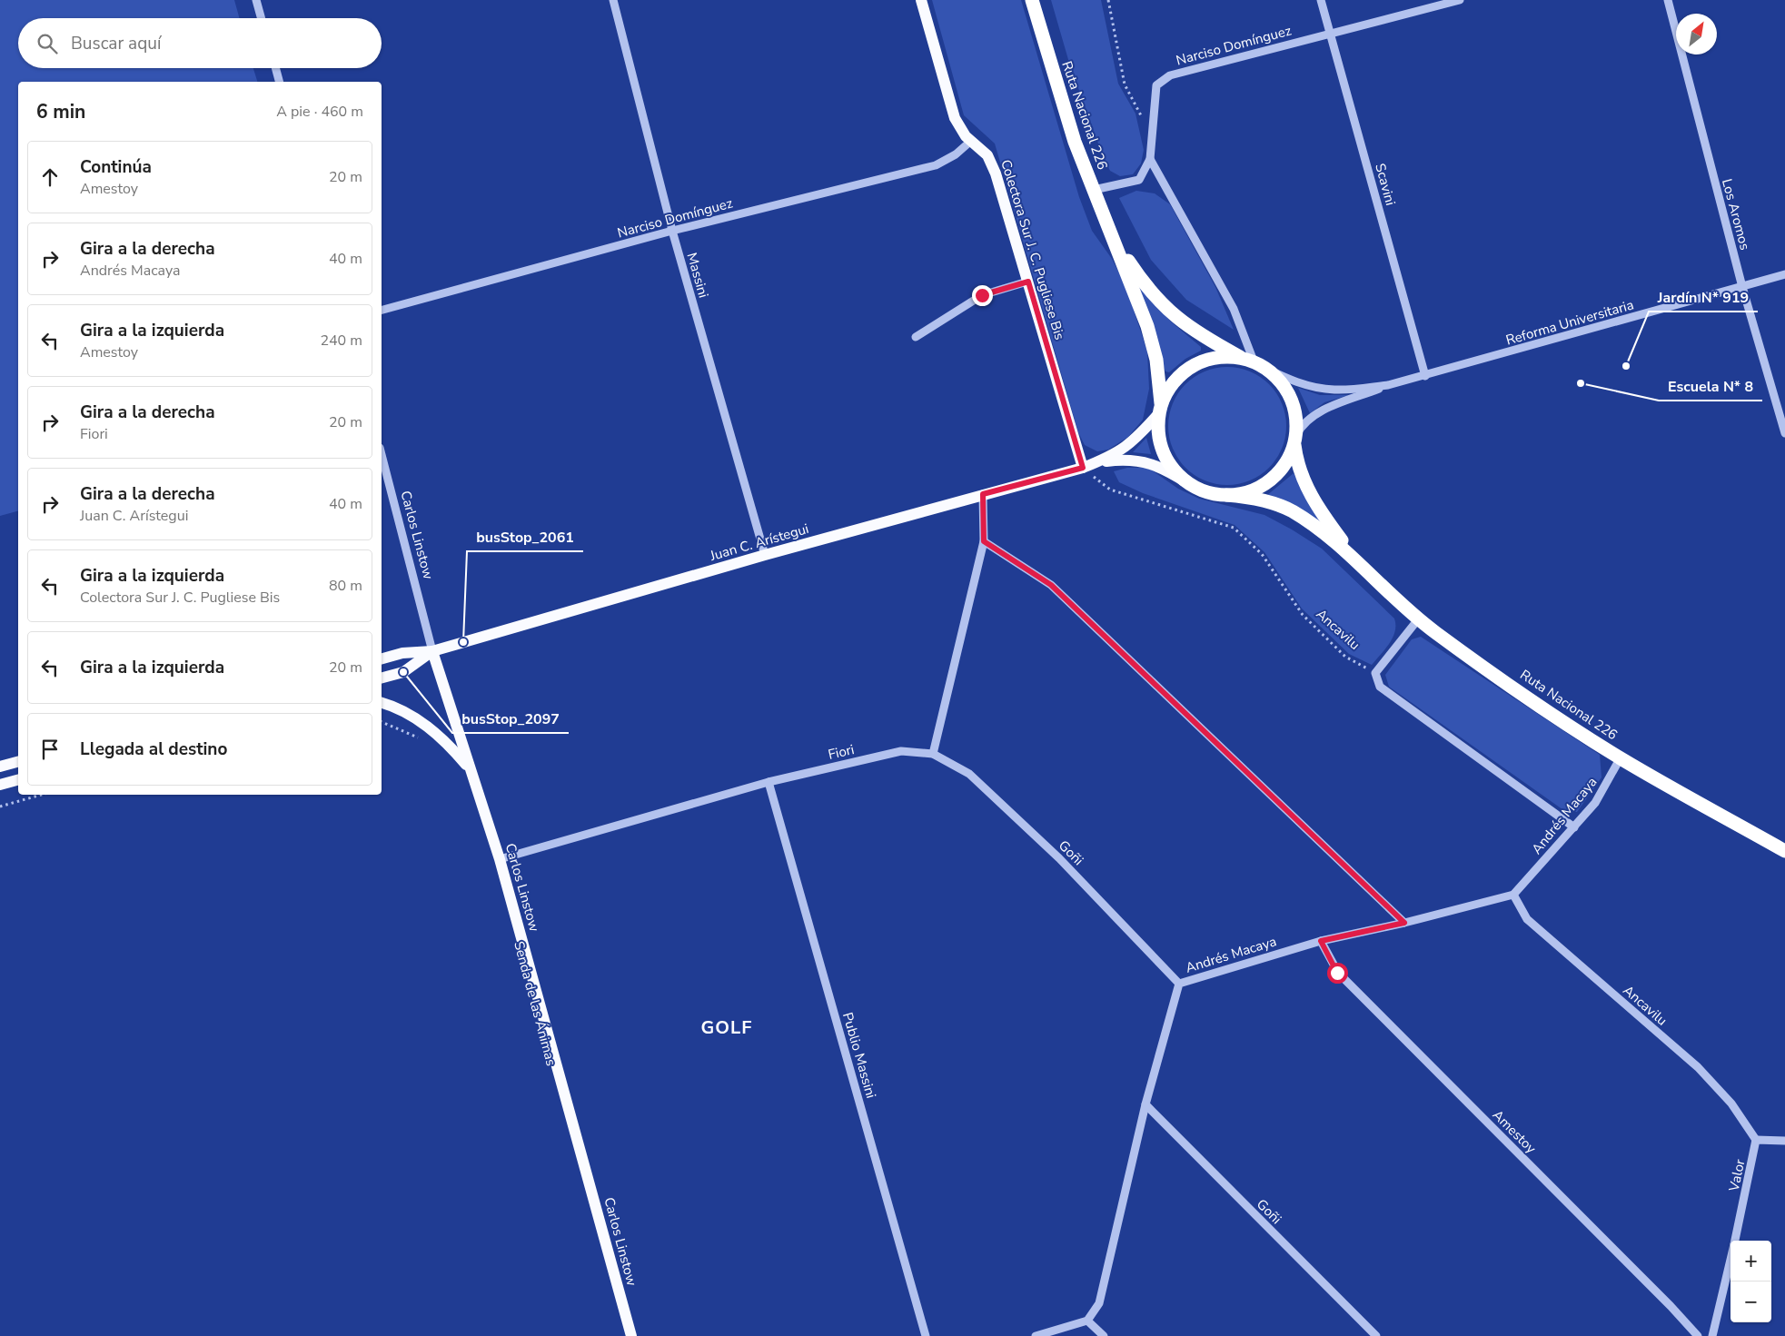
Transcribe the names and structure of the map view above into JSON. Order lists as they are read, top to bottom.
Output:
{
  "streets": {
    "highway": ["Ruta Nacional 226"],
    "main road": ["Colectora Sur J. C. Pugliese Bis", "Carlos Linstow", "Juan C. Arístegui"],
    "street": [
      "Narciso Domínguez",
      "Scavini",
      "Los Aromos",
      "Massini",
      "Reforma Universitaria",
      "Ancavilu",
      "Fiori",
      "Andrés Macaya",
      "Goñi",
      "Publio Massini",
      "Amestoy",
      "Valor"
    ]
  },
  "crossings": [
    ["Narciso Domínguez", "Ruta Nacional 226"],
    ["Narciso Domínguez", "Scavini"],
    ["Narciso Domínguez", "Colectora Sur J. C. Pugliese Bis"],
    ["Narciso Domínguez", "Massini"],
    ["Ruta Nacional 226", "Reforma Universitaria"],
    ["Ruta Nacional 226", "Juan C. Arístegui"],
    ["Ruta Nacional 226", "Andrés Macaya"],
    ["Scavini", "Reforma Universitaria"],
    ["Los Aromos", "Reforma Universitaria"],
    ["Colectora Sur J. C. Pugliese Bis", "Juan C. Arístegui"],
    ["Colectora Sur J. C. Pugliese Bis", "Ancavilu"],
    ["Massini", "Juan C. Arístegui"],
    ["Reforma Universitaria", "Juan C. Arístegui"],
    ["Carlos Linstow", "Juan C. Arístegui"],
    ["Carlos Linstow", "Fiori"],
    ["Juan C. Arístegui", "Ancavilu"],
    ["Ancavilu", "Andrés Macaya"],
    ["Ancavilu", "Valor"],
    ["Fiori", "Goñi"],
    ["Fiori", "Publio Massini"],
    ["Andrés Macaya", "Goñi"],
    ["Andrés Macaya", "Amestoy"]
  ],
  "districts": ["GOLF"],
  "places": [
    "Jardín N* 919",
    "Escuela N* 8",
    "busStop_2061",
    "busStop_2097"
  ],
  "north": "top right",
  "page": {
    "search": "Buscar aquí",
    "heading": ["6 min", "A pie · 460 m"],
    "list": [
      ["Continúa", "Amestoy", "20 m"],
      ["Gira a la derecha", "Andrés Macaya", "40 m"],
      ["Gira a la izquierda", "Amestoy", "240 m"],
      ["Gira a la derecha", "Fiori", "20 m"],
      ["Gira a la derecha", "Juan C. Arístegui", "40 m"],
      ["Gira a la izquierda", "Colectora Sur J. C. Pugliese Bis", "80 m"],
      ["Gira a la izquierda", "20 m"],
      "Llegada al destino"
    ],
    "map_buttons": ["+", "−"]
  }
}
